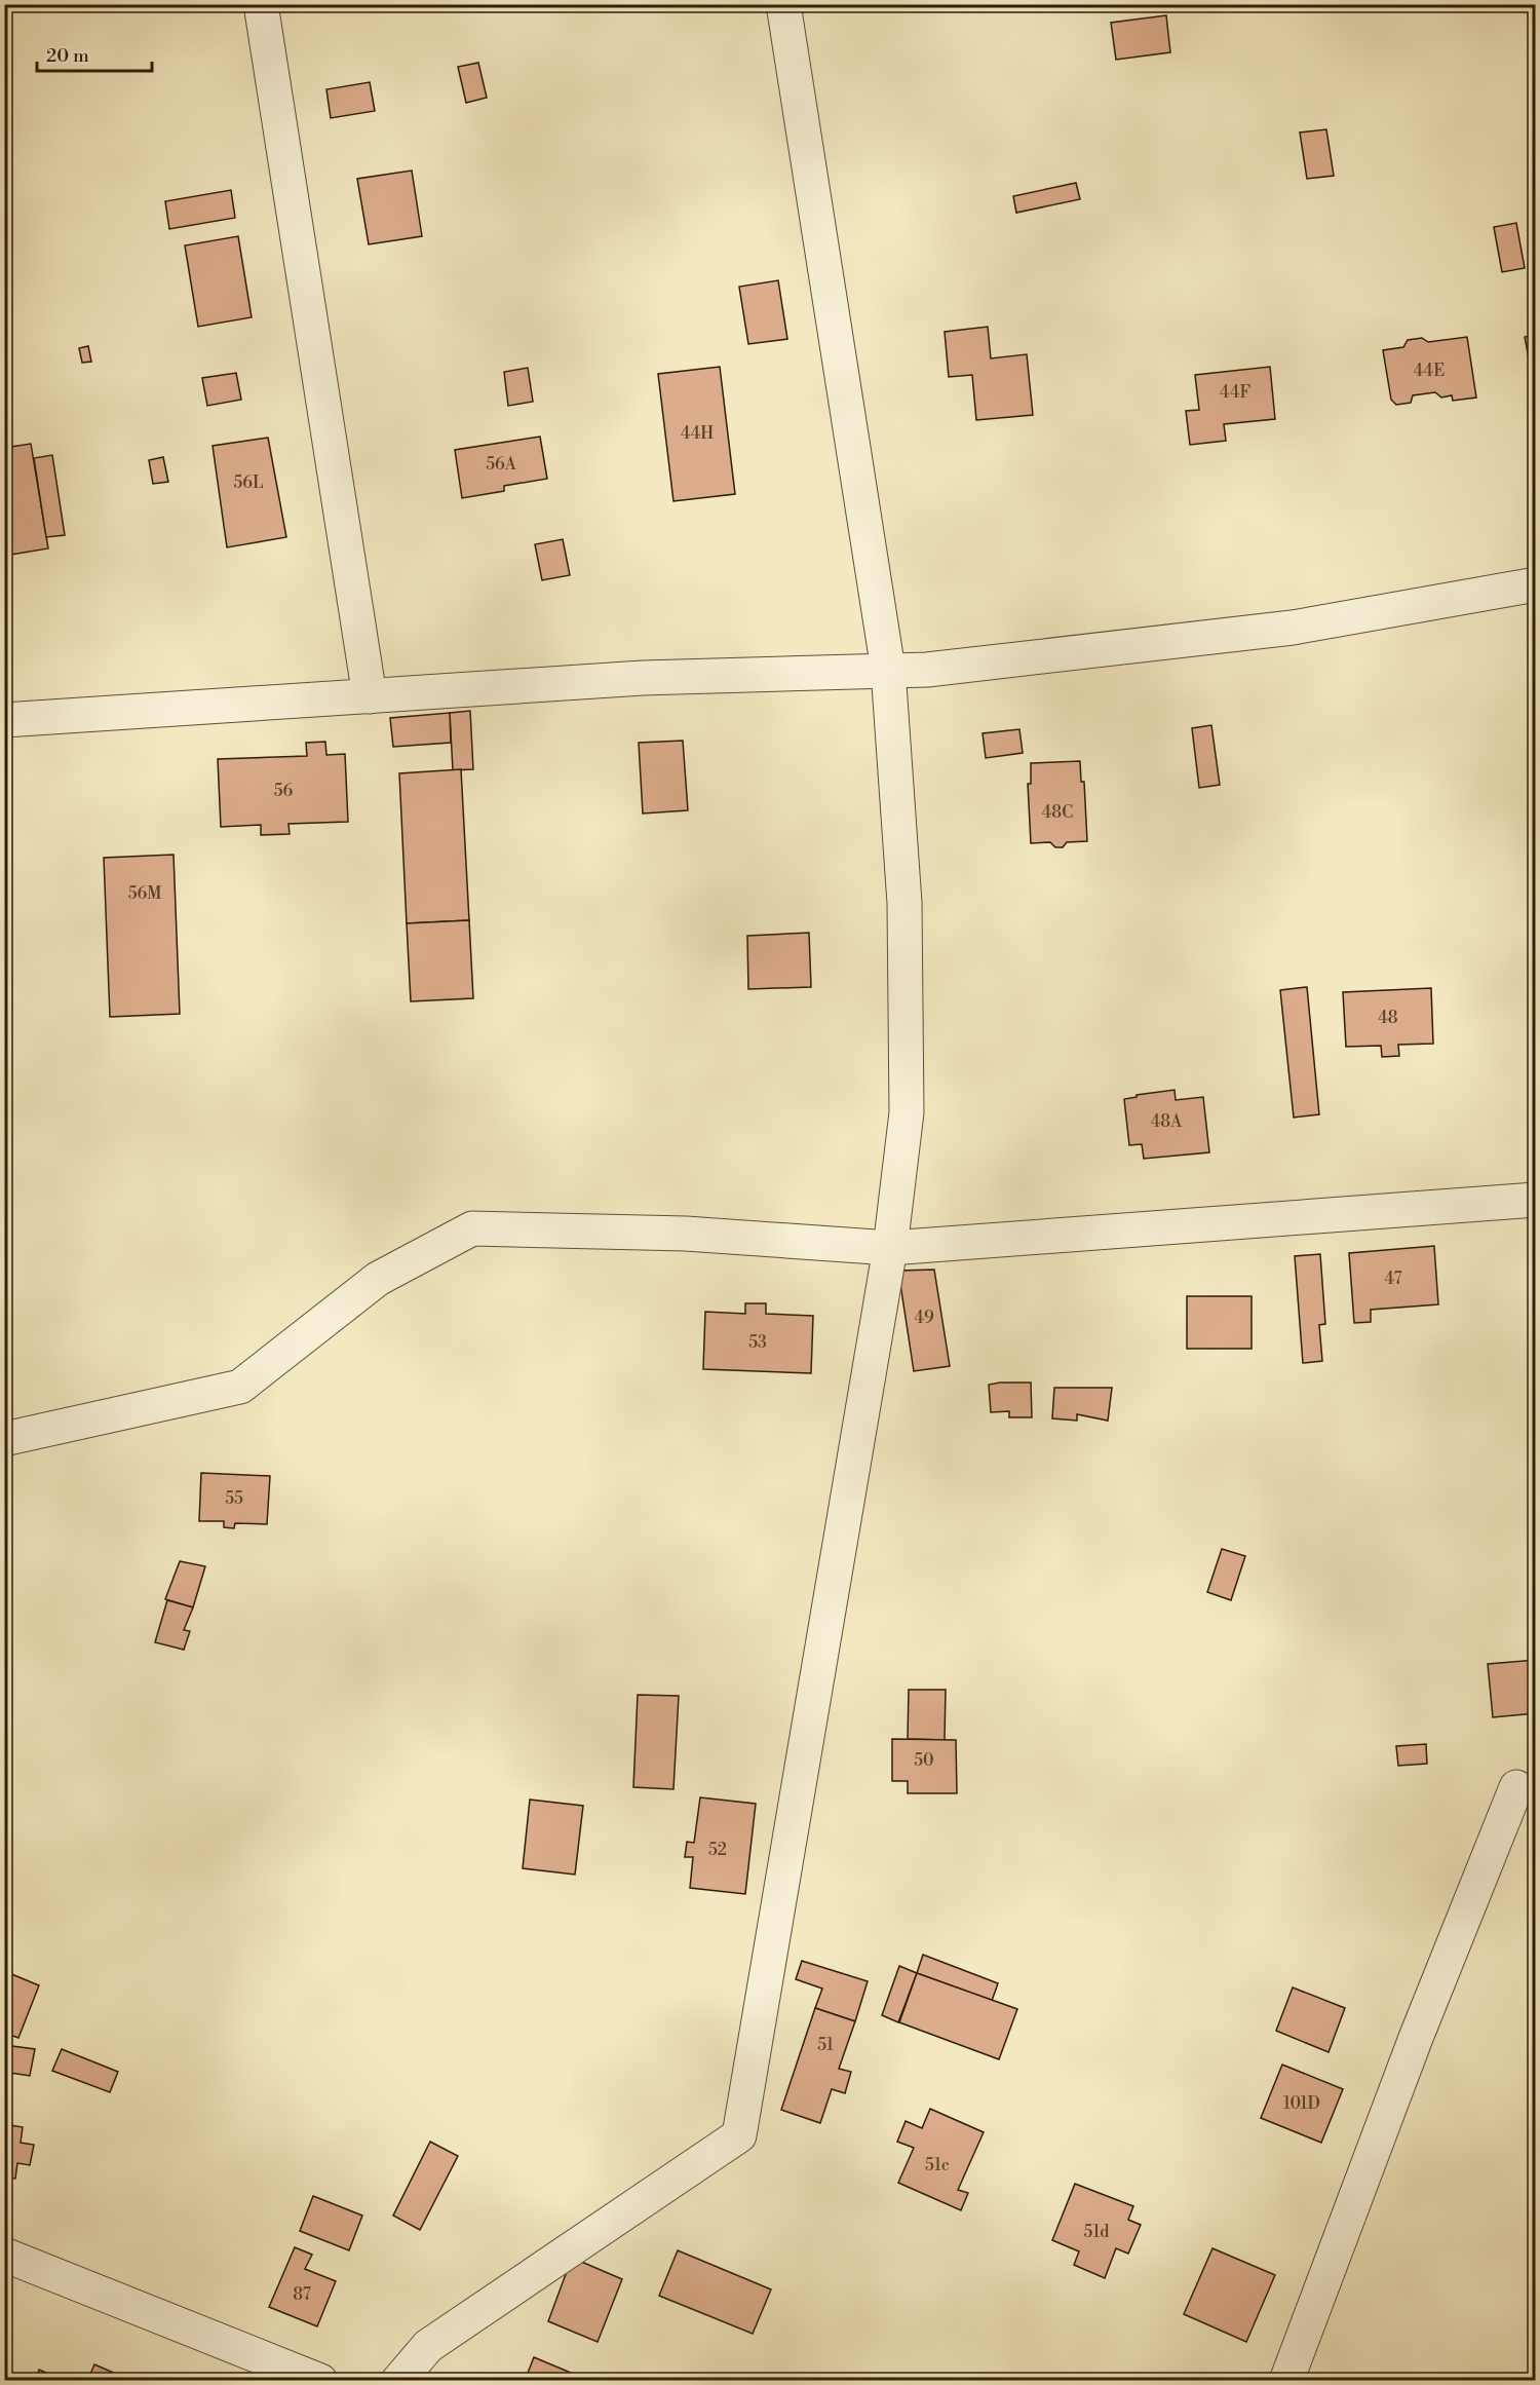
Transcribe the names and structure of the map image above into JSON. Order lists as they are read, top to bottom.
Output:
{
  "house_numbers": [
    "44E",
    "44F",
    "44H",
    "56A",
    "56L",
    "56",
    "48C",
    "56M",
    "48",
    "48A",
    "47",
    "49",
    "53",
    "55",
    "50",
    "52",
    "51",
    "101D",
    "51c",
    "51d",
    "87"
  ],
  "scale_bar": "20 m"
}
